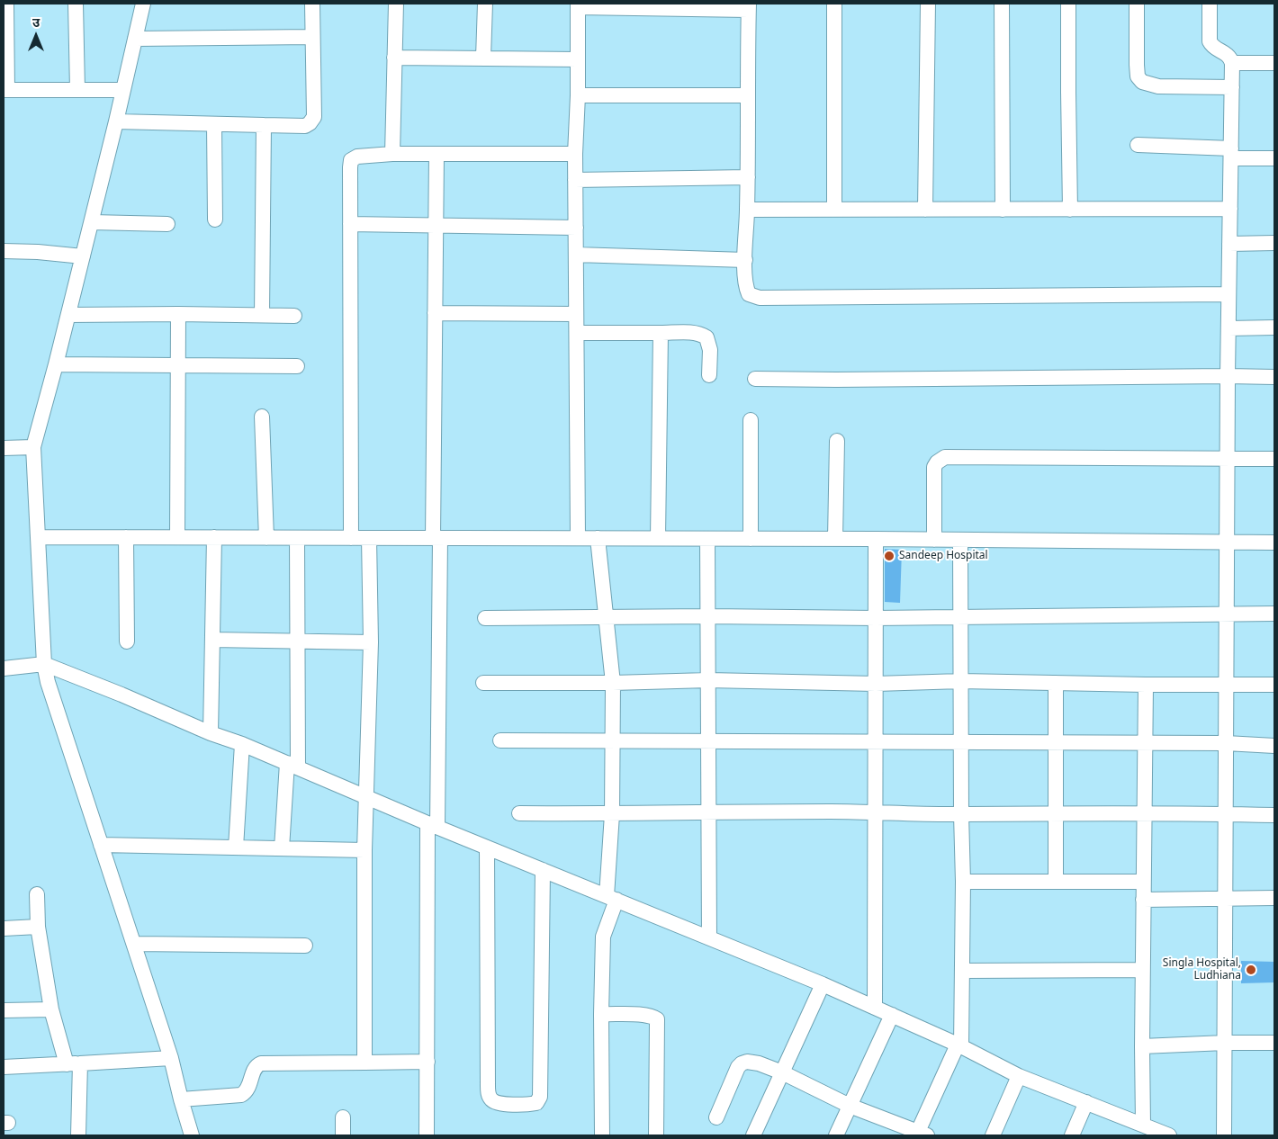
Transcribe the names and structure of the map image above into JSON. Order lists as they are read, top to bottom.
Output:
{
  "places": ["Sandeep Hospital", "Singla Hospital, Ludhiana"],
  "north": "top"
}
